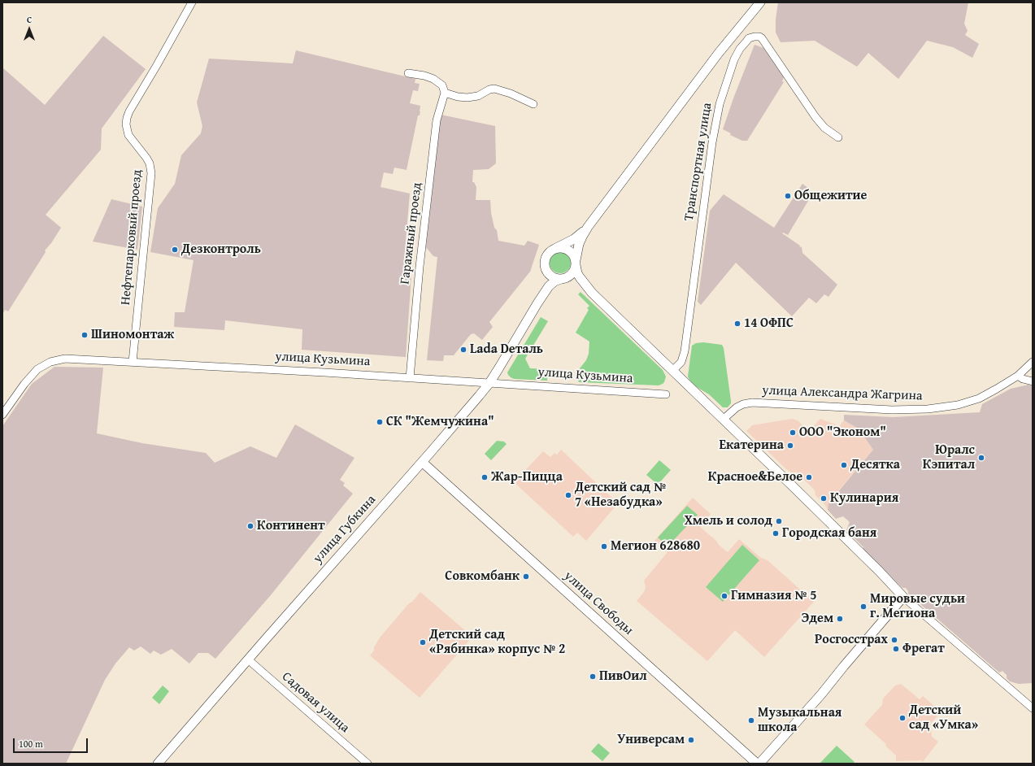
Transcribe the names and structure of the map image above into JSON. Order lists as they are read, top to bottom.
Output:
{
  "streets": {
    "main road": ["Транспортная улица", "улица Губкина", "улица Свободы"],
    "street": [
      "Гаражный проезд",
      "Нефтепарковый проезд",
      "улица Кузьмина",
      "улица Александра Жагрина",
      "Садовая улица"
    ]
  },
  "crossings": [
    ["Гаражный проезд", "улица Кузьмина"],
    ["Нефтепарковый проезд", "улица Кузьмина"],
    ["улица Кузьмина", "улица Губкина"],
    ["улица Губкина", "улица Свободы"],
    ["улица Губкина", "Садовая улица"]
  ],
  "places": [
    "Общежитие",
    "Дезконтроль",
    "14 ОФПС",
    "Шиномонтаж",
    "Lada Dеталь",
    "СК \"Жемчужина\"",
    "ООО \"Эконом\"",
    "Екатерина",
    "Юралс Кэпитал",
    "Десятка",
    "Жар-Пицца",
    "Красное&Белое",
    "Детский сад № 7 «Незабудка»",
    "Кулинария",
    "Хмель и солод",
    "Континент",
    "Городская баня",
    "Мегион 628680",
    "Совкомбанк",
    "Гимназия № 5",
    "Мировые судьи г. Мегиона",
    "Эдем",
    "Росгосстрах",
    "Детский сад «Рябинка» корпус № 2",
    "Фрегат",
    "ПивОил",
    "Детский сад «Умка»",
    "Музыкальная школа",
    "Универсам"
  ],
  "scale_bar": "100 m",
  "north": "top"
}
